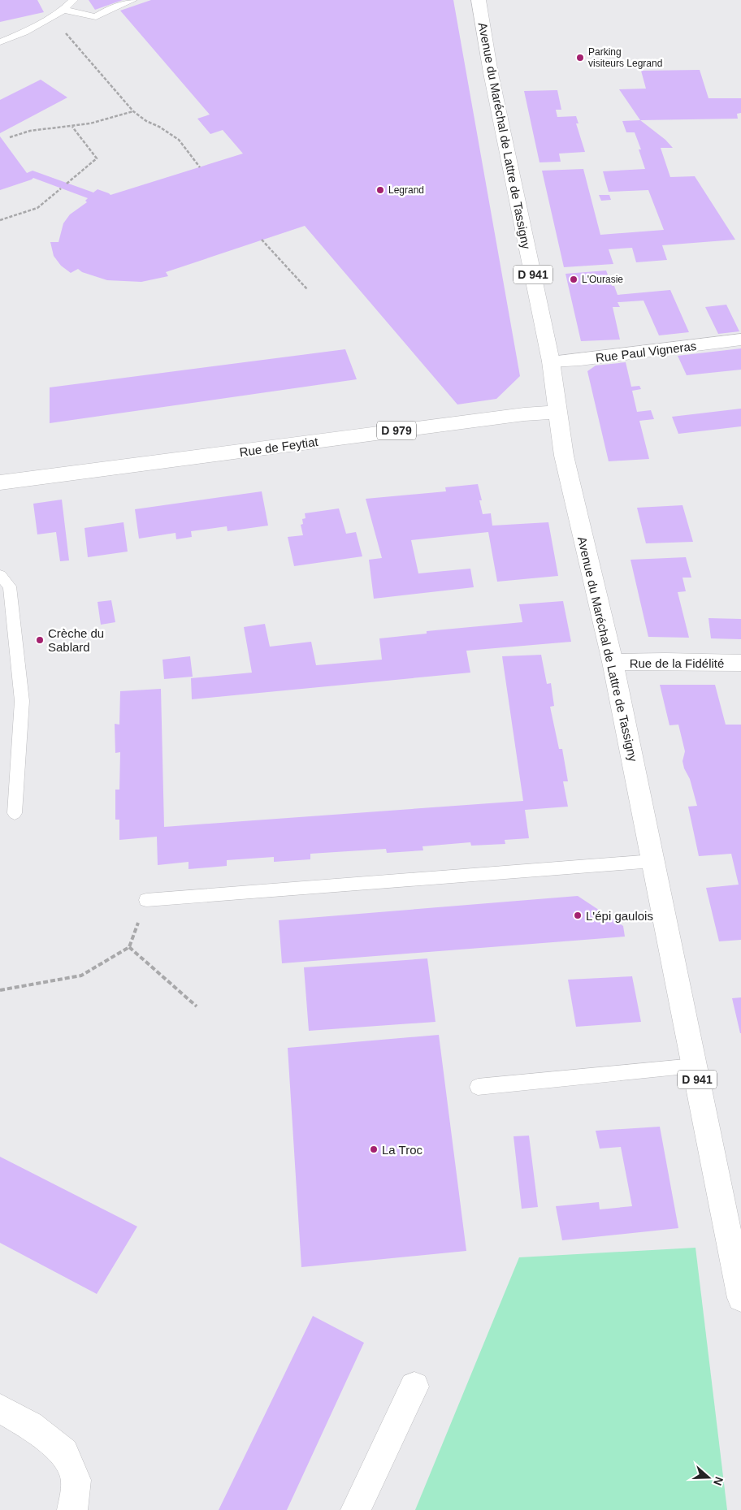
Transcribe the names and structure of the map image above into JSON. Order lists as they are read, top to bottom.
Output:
{
  "streets": {
    "main road": [
      "Avenue du Maréchal de Lattre de Tassigny",
      "D 941",
      "Rue Paul Vigneras",
      "D 979",
      "Rue de Feytiat",
      "Rue de la Fidélité"
    ]
  },
  "crossings": [
    ["Avenue du Maréchal de Lattre de Tassigny", "Rue Paul Vigneras"],
    ["Avenue du Maréchal de Lattre de Tassigny", "Rue de Feytiat"],
    ["Avenue du Maréchal de Lattre de Tassigny", "Rue de la Fidélité"]
  ],
  "places": [
    "Parking visiteurs Legrand",
    "Legrand",
    "L'Ourasie",
    "Crèche du Sablard",
    "L'épi gaulois",
    "La Troc"
  ],
  "north": "right"
}
